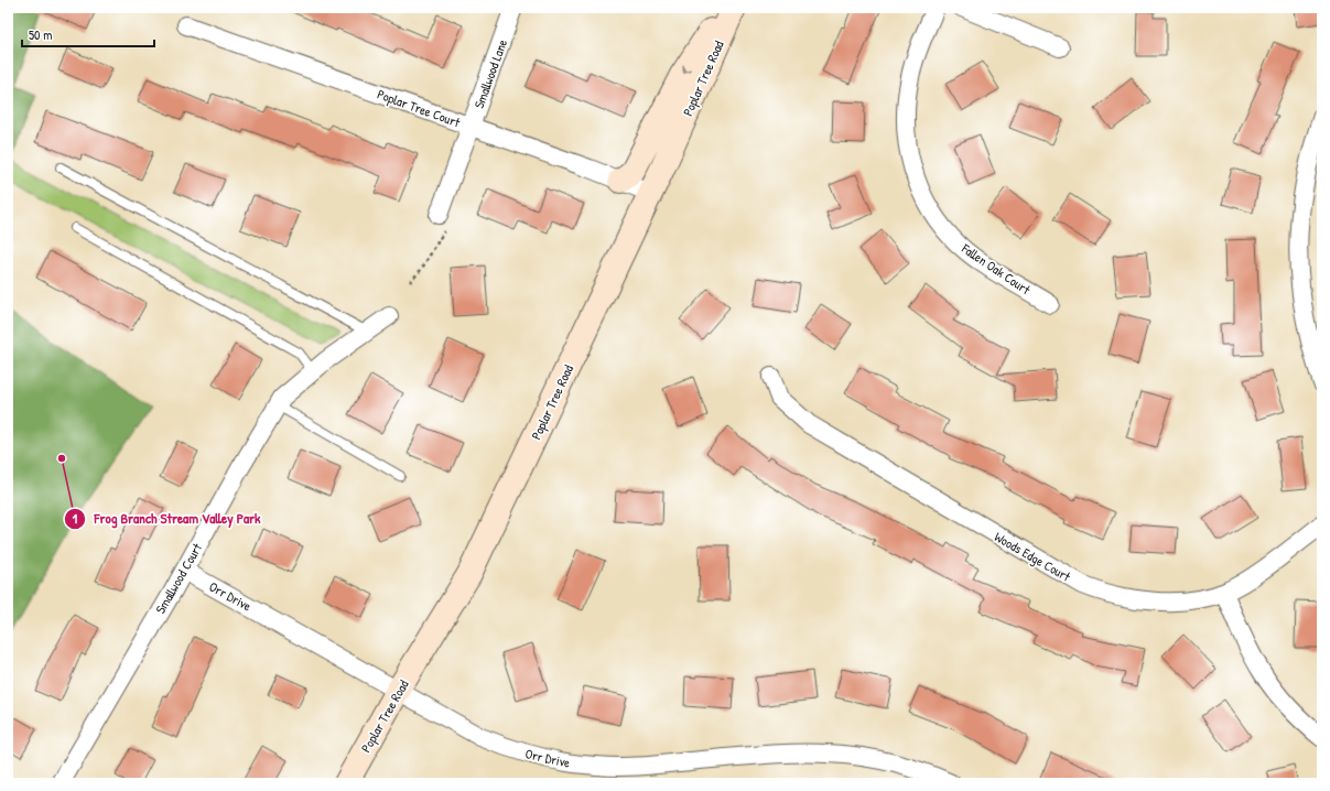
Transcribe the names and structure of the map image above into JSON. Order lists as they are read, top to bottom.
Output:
{
  "streets": {
    "main road": ["Poplar Tree Road"],
    "street": [
      "Smallwood Lane",
      "Poplar Tree Court",
      "Fallen Oak Court",
      "Woods Edge Court",
      "Smallwood Court",
      "Orr Drive"
    ]
  },
  "crossings": [
    ["Smallwood Lane", "Poplar Tree Court"],
    ["Poplar Tree Road", "Poplar Tree Court"],
    ["Poplar Tree Road", "Orr Drive"],
    ["Smallwood Court", "Orr Drive"]
  ],
  "places": ["Frog Branch Stream Valley Park"],
  "scale_bar": "50 m"
}
